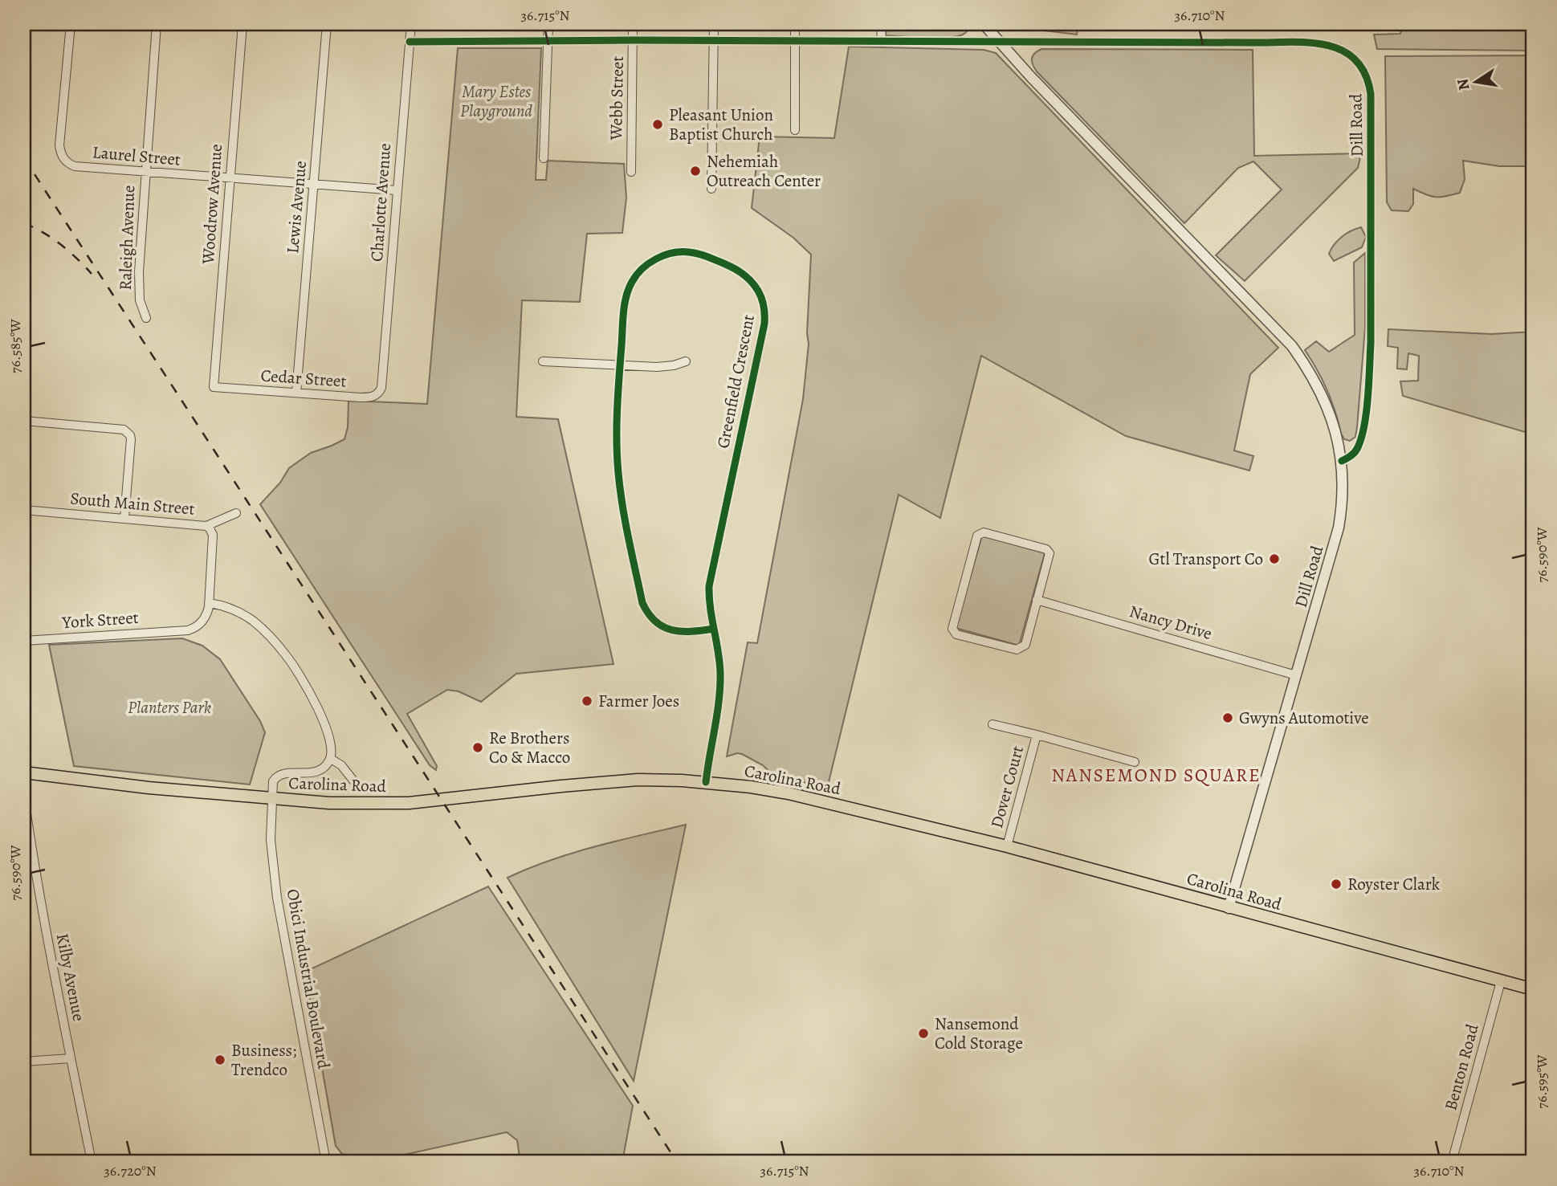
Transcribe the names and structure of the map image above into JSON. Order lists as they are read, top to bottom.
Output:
{
  "streets": {
    "main road": ["Carolina Road"],
    "street": [
      "Webb Street",
      "Dill Road",
      "Laurel Street",
      "Charlotte Avenue",
      "Woodrow Avenue",
      "Lewis Avenue",
      "Raleigh Avenue",
      "Cedar Street",
      "Greenfield Crescent",
      "South Main Street",
      "York Street",
      "Nancy Drive",
      "Dover Court",
      "Kilby Avenue",
      "Obici Industrial Boulevard",
      "Benton Road"
    ]
  },
  "crossings": [
    ["Webb Street", "Dill Road"],
    ["Dill Road", "Charlotte Avenue"],
    ["Dill Road", "Nancy Drive"],
    ["Dill Road", "Carolina Road"],
    ["Laurel Street", "Charlotte Avenue"],
    ["Laurel Street", "Woodrow Avenue"],
    ["Laurel Street", "Lewis Avenue"],
    ["Laurel Street", "Raleigh Avenue"],
    ["Charlotte Avenue", "Cedar Street"],
    ["Woodrow Avenue", "Cedar Street"],
    ["Lewis Avenue", "Cedar Street"],
    ["Greenfield Crescent", "Carolina Road"],
    ["Carolina Road", "Dover Court"],
    ["Carolina Road", "Obici Industrial Boulevard"],
    ["Carolina Road", "Benton Road"]
  ],
  "districts": ["NANSEMOND SQUARE"],
  "parks": ["Mary Estes Playground", "Planters Park"],
  "places": [
    "Pleasant Union Baptist Church",
    "Nehemiah Outreach Center",
    "Gtl Transport Co",
    "Farmer Joes",
    "Gwyns Automotive",
    "Re Brothers Co & Macco",
    "Royster Clark",
    "Nansemond Cold Storage",
    "Business; Trendco"
  ],
  "north": "left",
  "coordinates": [
    "36.715°N",
    "36.710°N",
    "76.585°W",
    "76.590°W",
    "76.595°W",
    "36.720°N"
  ]
}
